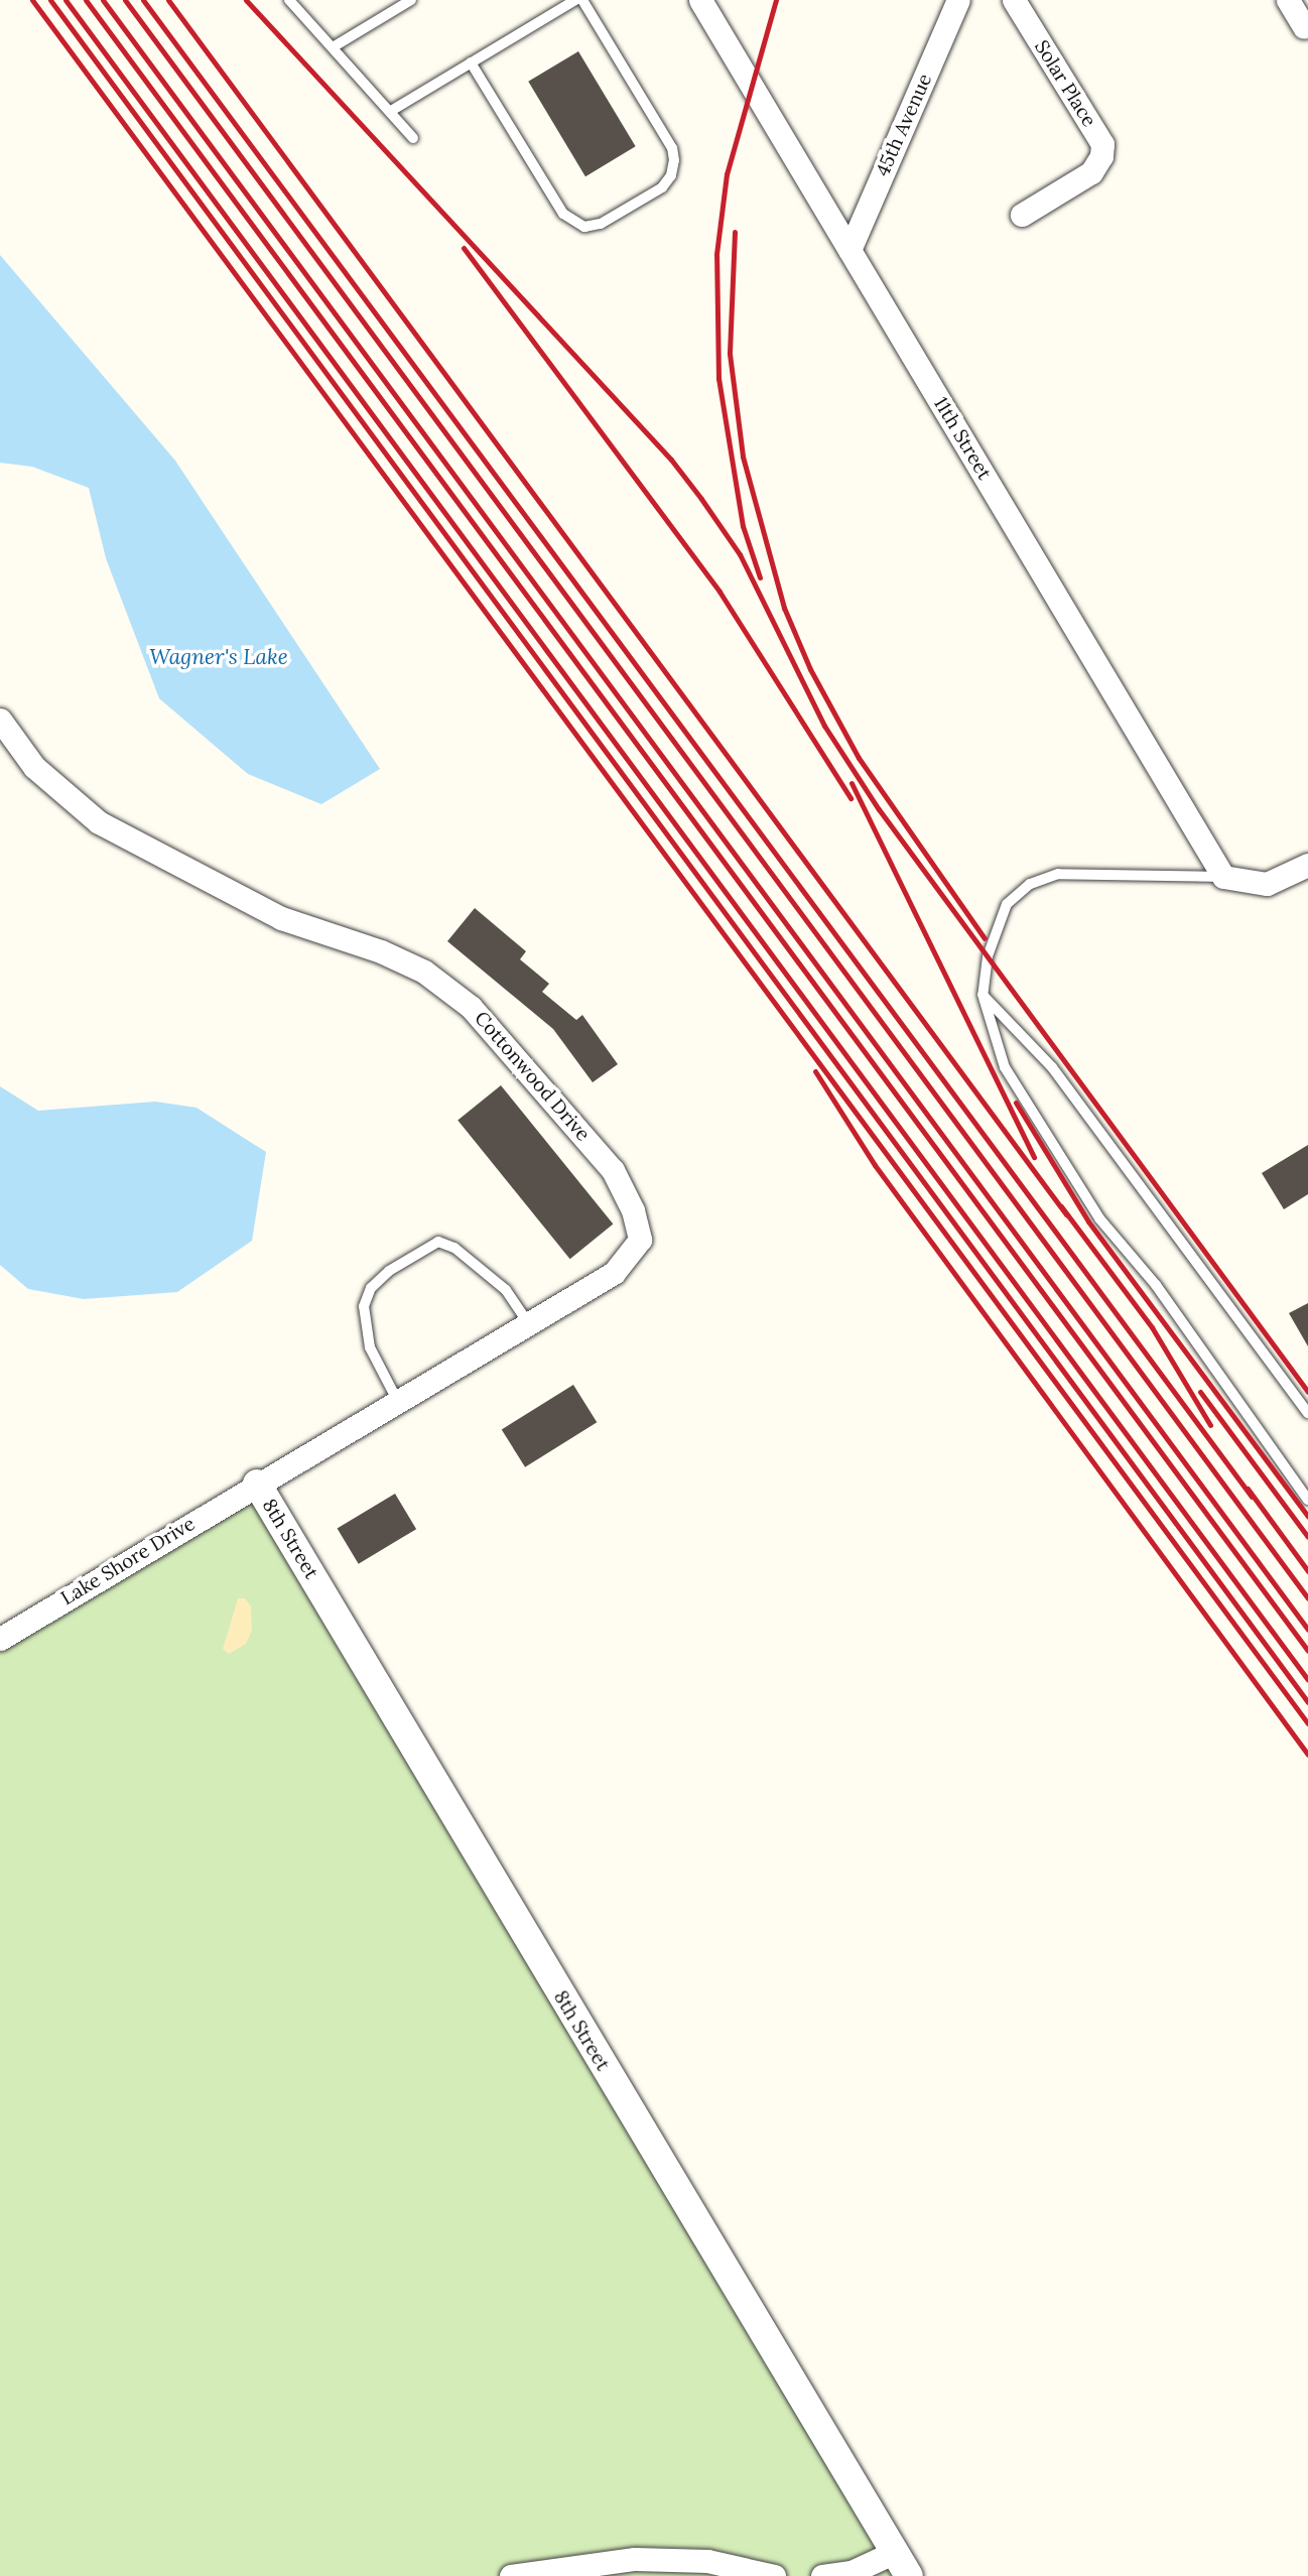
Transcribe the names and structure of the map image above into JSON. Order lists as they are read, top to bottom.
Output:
{
  "streets": {
    "street": [
      "Solar Place",
      "45th Avenue",
      "11th Street",
      "Cottonwood Drive",
      "8th Street",
      "Lake Shore Drive"
    ]
  },
  "crossings": [
    ["45th Avenue", "11th Street"],
    ["Cottonwood Drive", "8th Street"],
    ["Cottonwood Drive", "Lake Shore Drive"],
    ["8th Street", "Lake Shore Drive"]
  ],
  "water": ["Wagner's Lake"]
}
